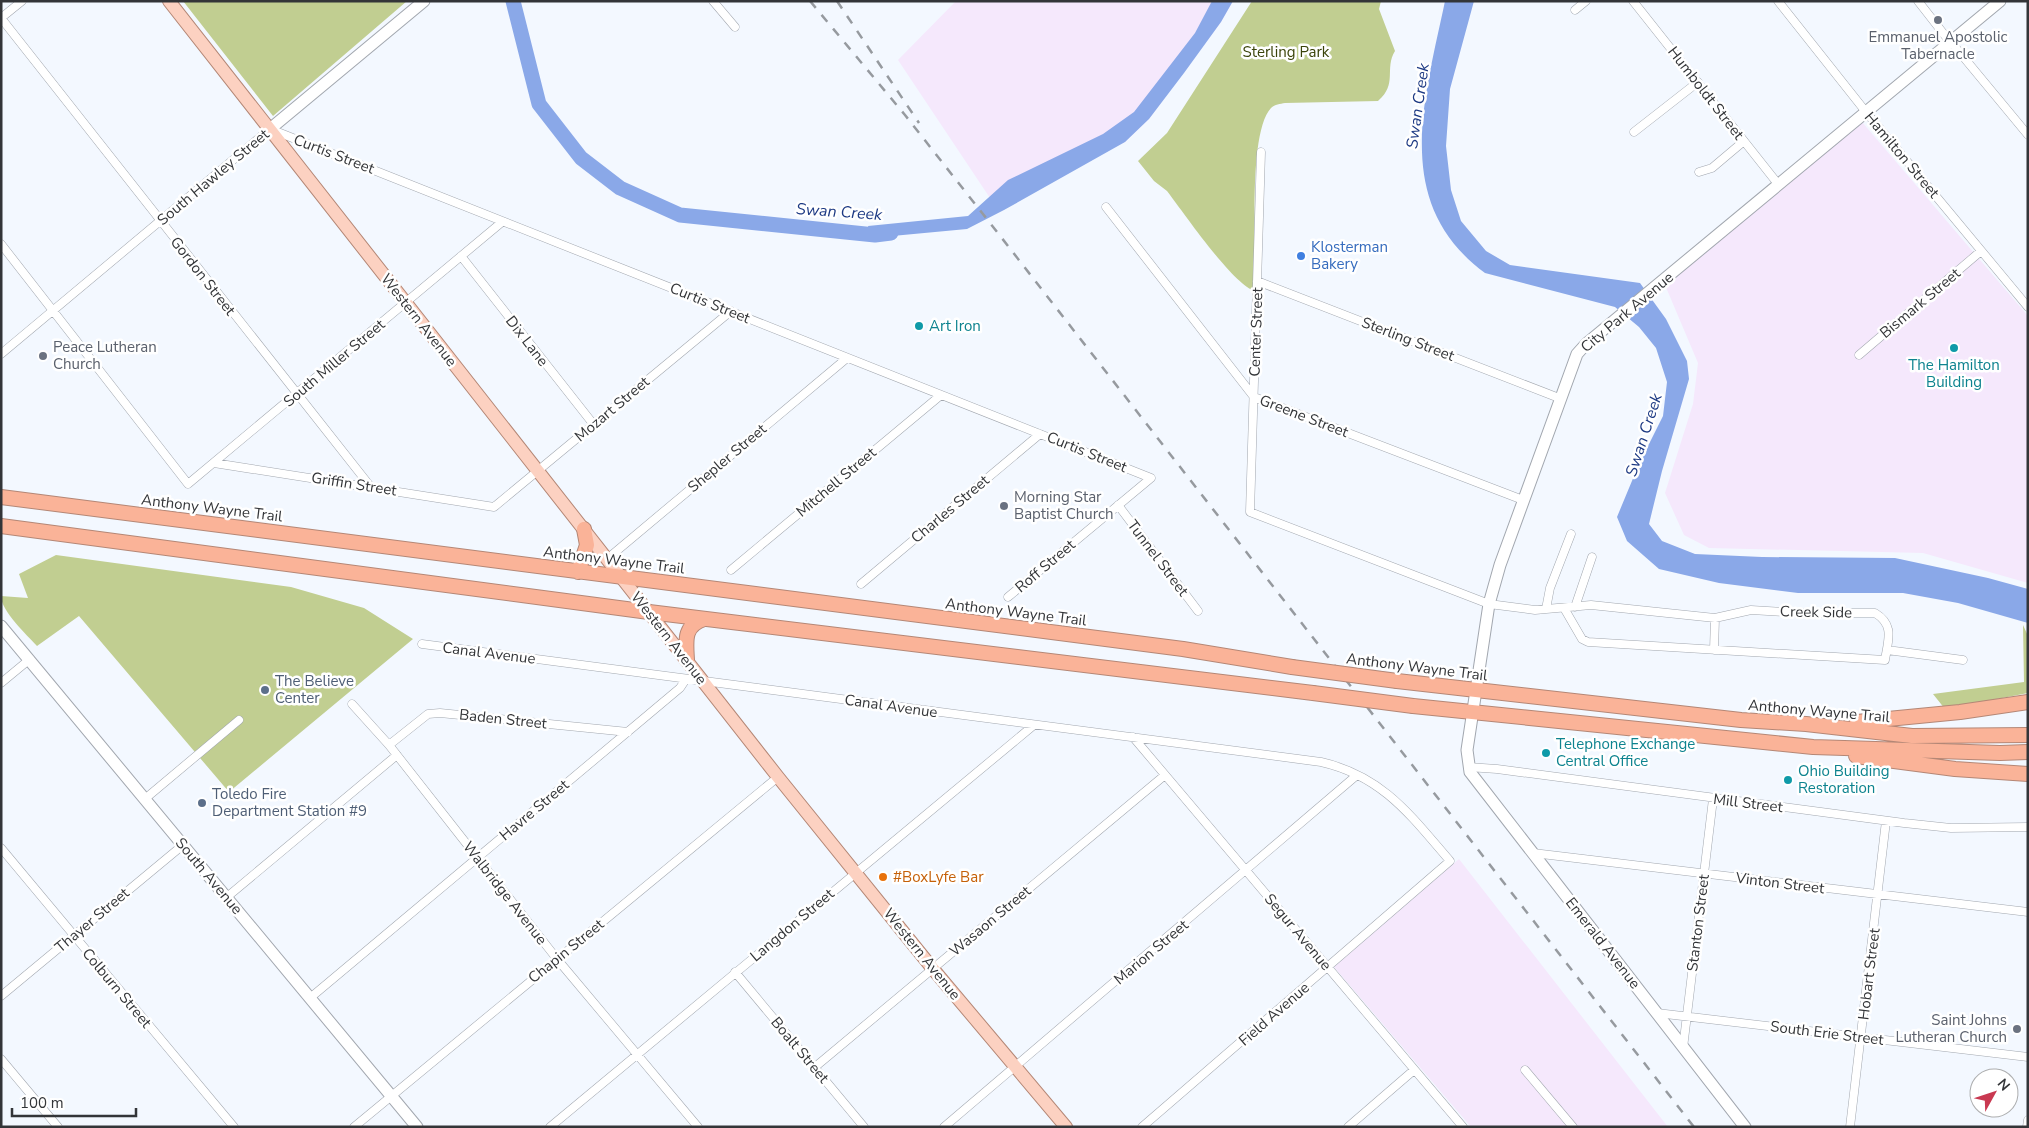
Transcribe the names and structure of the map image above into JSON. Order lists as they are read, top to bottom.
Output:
{
  "streets": {
    "highway": ["Anthony Wayne Trail"],
    "main road": ["Western Avenue"],
    "street": [
      "Humboldt Street",
      "Curtis Street",
      "Hamilton Street",
      "South Hawley Street",
      "Gordon Street",
      "Bismark Street",
      "City Park Avenue",
      "Center Street",
      "Sterling Street",
      "Dix Lane",
      "South Miller Street",
      "Mozart Street",
      "Greene Street",
      "Shepler Street",
      "Mitchell Street",
      "Griffin Street",
      "Charles Street",
      "Tunnel Street",
      "Roff Street",
      "Creek Side",
      "Canal Avenue",
      "Baden Street",
      "Mill Street",
      "Havre Street",
      "South Avenue",
      "Vinton Street",
      "Walbridge Avenue",
      "Thayer Street",
      "Wasaon Street",
      "Stanton Street",
      "Langdon Street",
      "Segur Avenue",
      "Emerald Avenue",
      "Chapin Street",
      "Marion Street",
      "Hobart Street",
      "Colburn Street",
      "Field Avenue",
      "South Erie Street",
      "Boalt Street"
    ]
  },
  "crossings": [
    ["Humboldt Street", "City Park Avenue"],
    ["Curtis Street", "South Hawley Street"],
    ["Curtis Street", "Western Avenue"],
    ["Curtis Street", "South Miller Street"],
    ["Curtis Street", "Mozart Street"],
    ["Curtis Street", "Shepler Street"],
    ["Curtis Street", "Mitchell Street"],
    ["Curtis Street", "Charles Street"],
    ["Curtis Street", "Roff Street"],
    ["Hamilton Street", "Bismark Street"],
    ["Hamilton Street", "City Park Avenue"],
    ["South Hawley Street", "Gordon Street"],
    ["South Hawley Street", "Western Avenue"],
    ["South Hawley Street", "South Miller Street"],
    ["Gordon Street", "South Miller Street"],
    ["Gordon Street", "Griffin Street"],
    ["City Park Avenue", "Center Street"],
    ["City Park Avenue", "Sterling Street"],
    ["City Park Avenue", "Greene Street"],
    ["City Park Avenue", "Anthony Wayne Trail"],
    ["City Park Avenue", "Creek Side"],
    ["City Park Avenue", "Mill Street"],
    ["City Park Avenue", "Emerald Avenue"],
    ["Western Avenue", "South Miller Street"],
    ["Western Avenue", "Mozart Street"],
    ["Western Avenue", "Shepler Street"],
    ["Western Avenue", "Anthony Wayne Trail"],
    ["Western Avenue", "Canal Avenue"],
    ["Western Avenue", "Wasaon Street"],
    ["Western Avenue", "Langdon Street"],
    ["Western Avenue", "Chapin Street"],
    ["Western Avenue", "Marion Street"],
    ["Center Street", "Sterling Street"],
    ["Center Street", "Greene Street"],
    ["Center Street", "Creek Side"],
    ["Dix Lane", "South Miller Street"],
    ["Dix Lane", "Mozart Street"],
    ["South Miller Street", "Griffin Street"],
    ["Mozart Street", "Griffin Street"],
    ["Tunnel Street", "Roff Street"],
    ["Canal Avenue", "Havre Street"],
    ["Canal Avenue", "Langdon Street"],
    ["Canal Avenue", "Segur Avenue"],
    ["Canal Avenue", "Marion Street"],
    ["Canal Avenue", "Field Avenue"],
    ["Baden Street", "Havre Street"],
    ["Baden Street", "Walbridge Avenue"],
    ["Mill Street", "Stanton Street"],
    ["Mill Street", "Emerald Avenue"],
    ["Mill Street", "Hobart Street"],
    ["Havre Street", "South Avenue"],
    ["Havre Street", "Walbridge Avenue"],
    ["South Avenue", "Thayer Street"],
    ["South Avenue", "Chapin Street"],
    ["Vinton Street", "Stanton Street"],
    ["Vinton Street", "Emerald Avenue"],
    ["Vinton Street", "Hobart Street"],
    ["Walbridge Avenue", "Langdon Street"],
    ["Walbridge Avenue", "Chapin Street"],
    ["Thayer Street", "Colburn Street"],
    ["Wasaon Street", "Segur Avenue"],
    ["Wasaon Street", "Boalt Street"],
    ["Stanton Street", "Emerald Avenue"],
    ["Stanton Street", "South Erie Street"],
    ["Langdon Street", "Boalt Street"],
    ["Segur Avenue", "Marion Street"],
    ["Segur Avenue", "Field Avenue"],
    ["Emerald Avenue", "South Erie Street"],
    ["Hobart Street", "South Erie Street"]
  ],
  "water": ["Swan Creek"],
  "parks": ["Sterling Park"],
  "places": [
    "Emmanuel Apostolic Tabernacle",
    "Klosterman Bakery",
    "Art Iron",
    "The Hamilton Building",
    "Peace Lutheran Church",
    "Morning Star Baptist Church",
    "The Believe Center",
    "Telephone Exchange Central Office",
    "Ohio Building Restoration",
    "Toledo Fire Department Station #9",
    "#BoxLyfe Bar",
    "Saint Johns Lutheran Church"
  ],
  "scale_bar": "100 m",
  "north": "top right"
}
